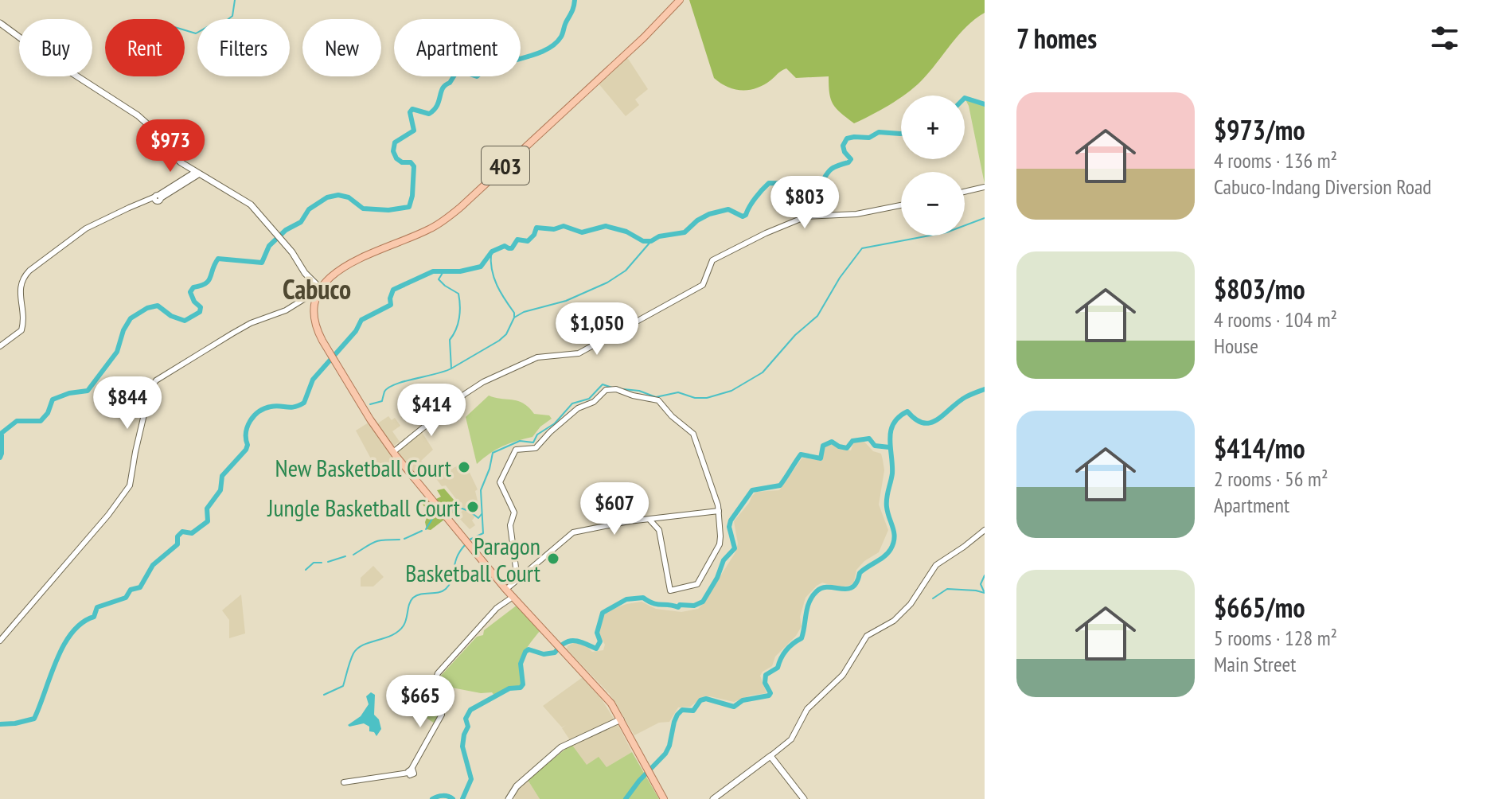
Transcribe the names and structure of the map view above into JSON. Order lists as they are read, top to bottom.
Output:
{
  "streets": {
    "main road": ["403"]
  },
  "districts": ["Cabuco"],
  "places": ["New Basketball Court", "Jungle Basketball Court", "Paragon Basketball Court"],
  "page": {
    "heading": "7 homes",
    "chip": [
      "Buy",
      "Rent",
      "Filters",
      "New",
      "Apartment"
    ],
    "list": [
      {
        "name": "$973/mo",
        "note": "4 rooms · 136 m² · Cabuco-Indang Diversion Road"
      },
      {
        "name": "$803/mo",
        "note": "4 rooms · 104 m² · House"
      },
      {
        "name": "$414/mo",
        "note": "2 rooms · 56 m² · Apartment"
      },
      {
        "name": "$665/mo",
        "note": "5 rooms · 128 m² · Main Street"
      }
    ],
    "map_buttons": ["+", "−"],
    "price": [
      "$973",
      "$803",
      "$1,050",
      "$844",
      "$414",
      "$607",
      "$665"
    ]
  }
}
